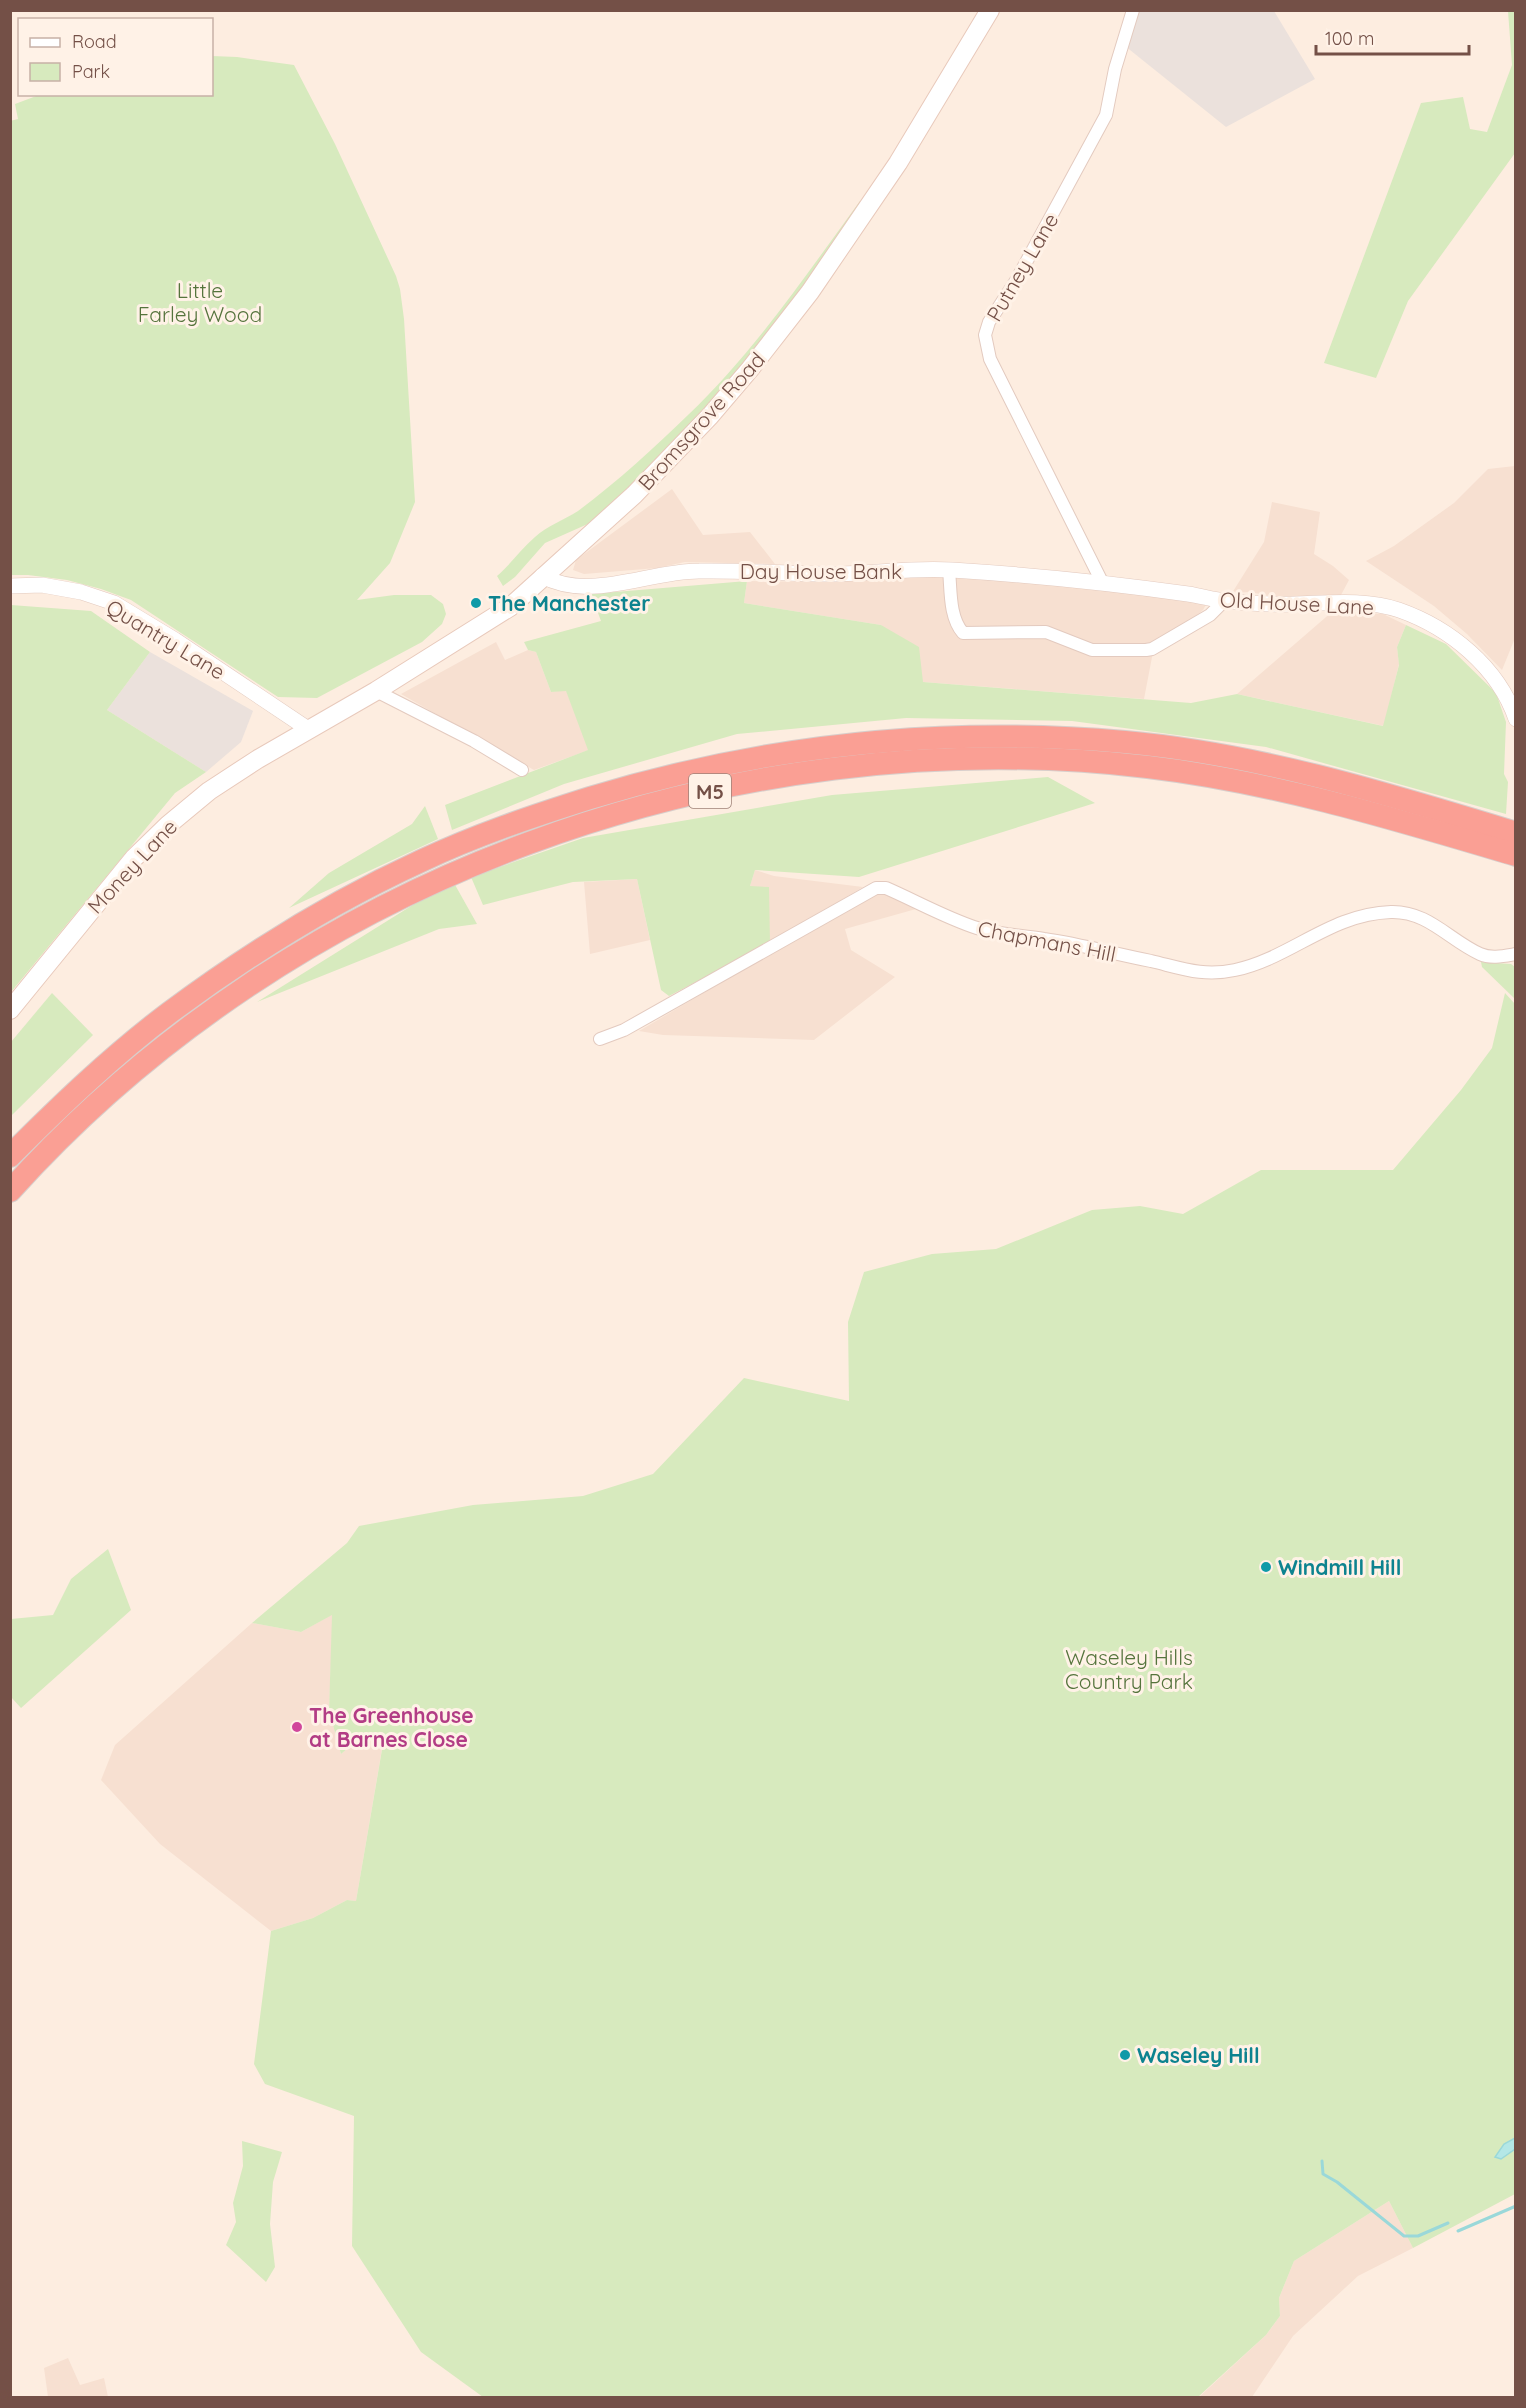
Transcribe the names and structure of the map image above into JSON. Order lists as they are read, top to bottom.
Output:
{
  "streets": {
    "highway": ["M5"],
    "main road": ["Bromsgrove Road", "Money Lane"],
    "street": [
      "Putney Lane",
      "Day House Bank",
      "Old House Lane",
      "Quantry Lane",
      "Chapmans Hill"
    ]
  },
  "crossings": [
    ["Putney Lane", "Day House Bank"],
    ["Putney Lane", "Old House Lane"],
    ["Bromsgrove Road", "Day House Bank"],
    ["Bromsgrove Road", "Quantry Lane"],
    ["Bromsgrove Road", "Money Lane"],
    ["Day House Bank", "Old House Lane"],
    ["Quantry Lane", "Money Lane"]
  ],
  "parks": ["Little Farley Wood", "Waseley Hills Country Park"],
  "places": [
    "The Manchester",
    "Windmill Hill",
    "The Greenhouse at Barnes Close",
    "Waseley Hill"
  ],
  "legend": ["Road", "Park"],
  "scale_bar": "100 m"
}
